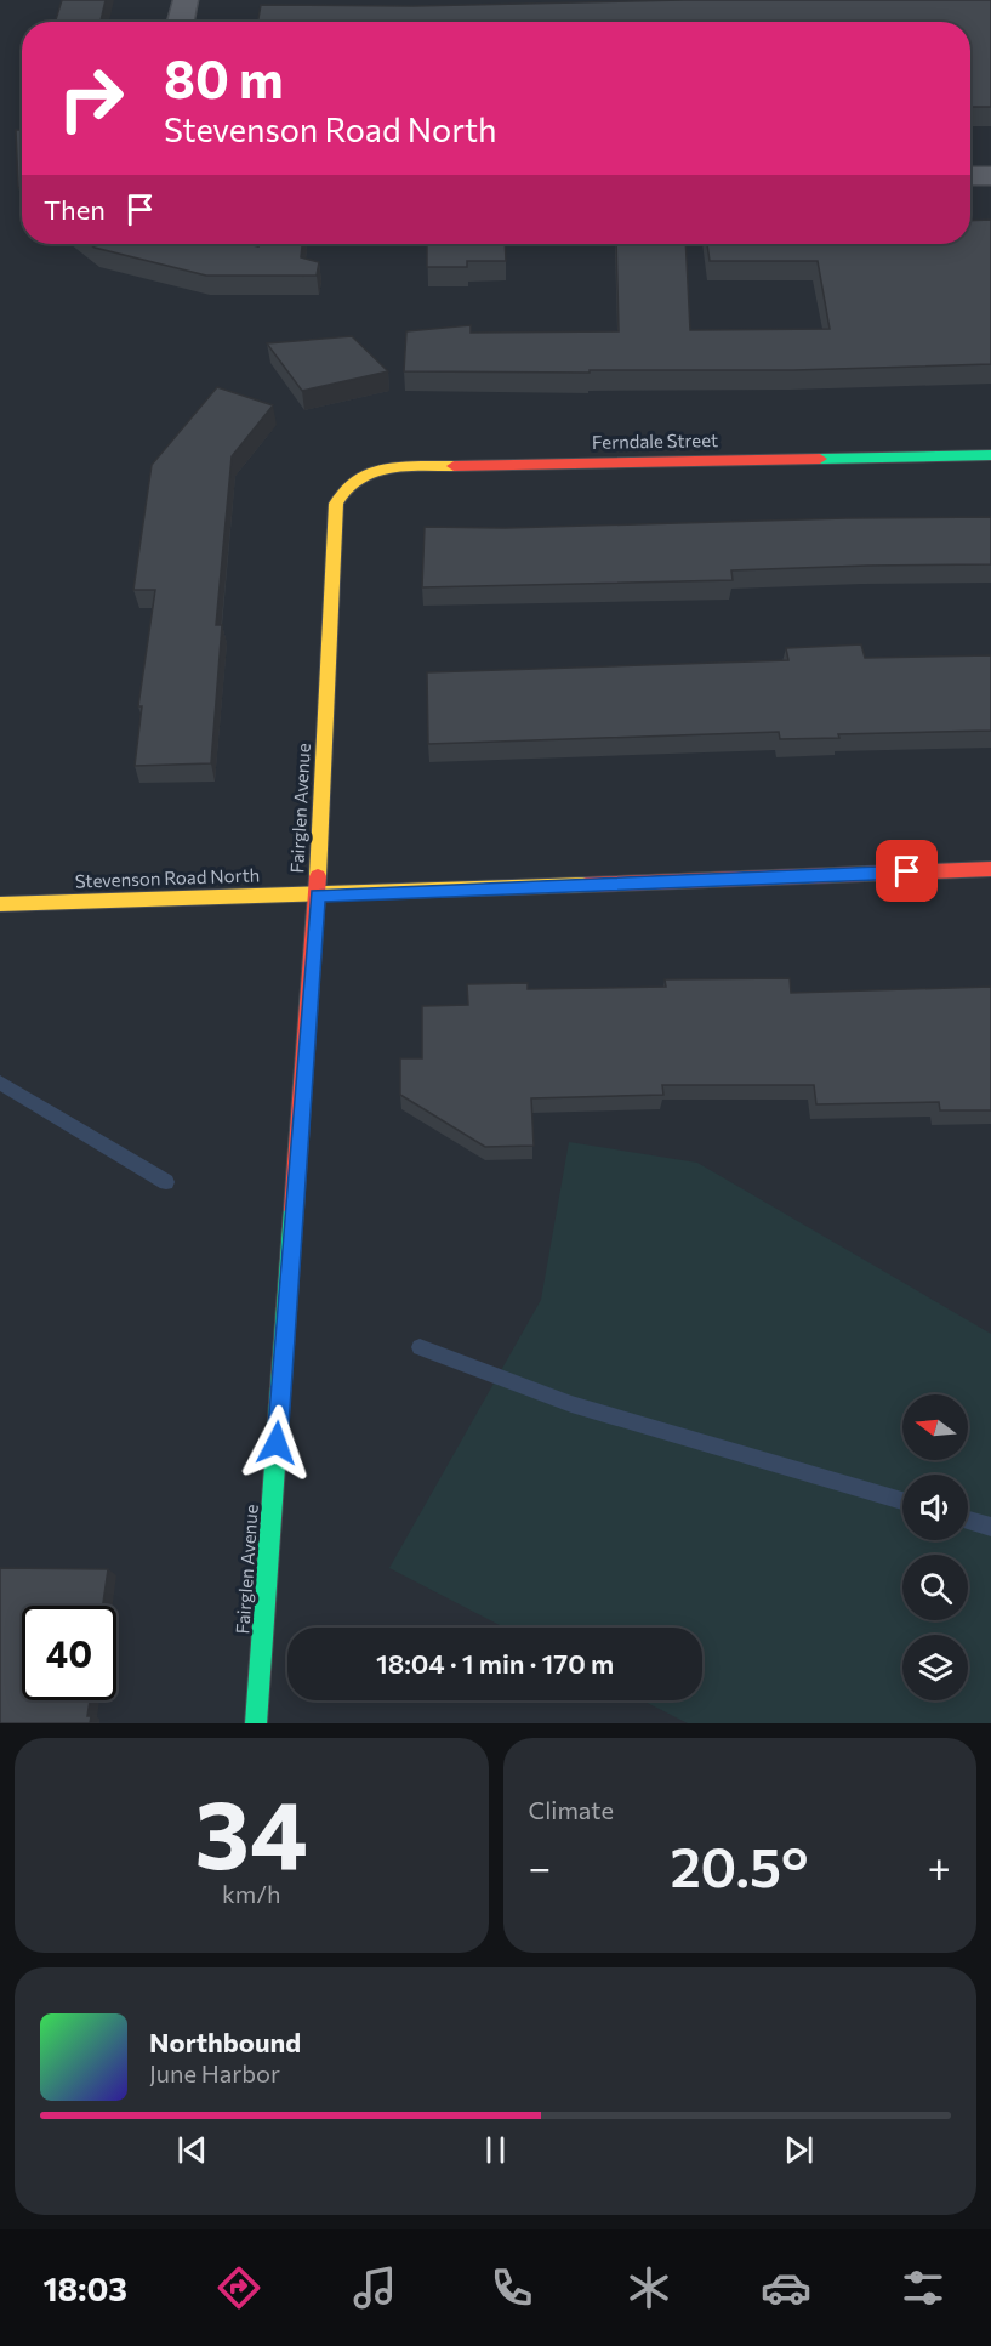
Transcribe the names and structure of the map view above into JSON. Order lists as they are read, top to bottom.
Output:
{
  "streets": {
    "street": ["Ferndale Street", "Fairglen Avenue", "Stevenson Road North"]
  },
  "crossings": [
    ["Ferndale Street", "Fairglen Avenue"],
    ["Fairglen Avenue", "Stevenson Road North"]
  ],
  "north": "left",
  "page": {
    "turn": ["80 m", "Stevenson Road North"],
    "then": "Then",
    "limit": "40",
    "trip": "18:04 · 1 min · 170 m",
    "tile": [
      ["34", "km/h"],
      "Climate"
    ],
    "heat": ["−", "20.5°", "+"],
    "song": ["Northbound", "June Harbor"],
    "tabs": "18:03"
  }
}
